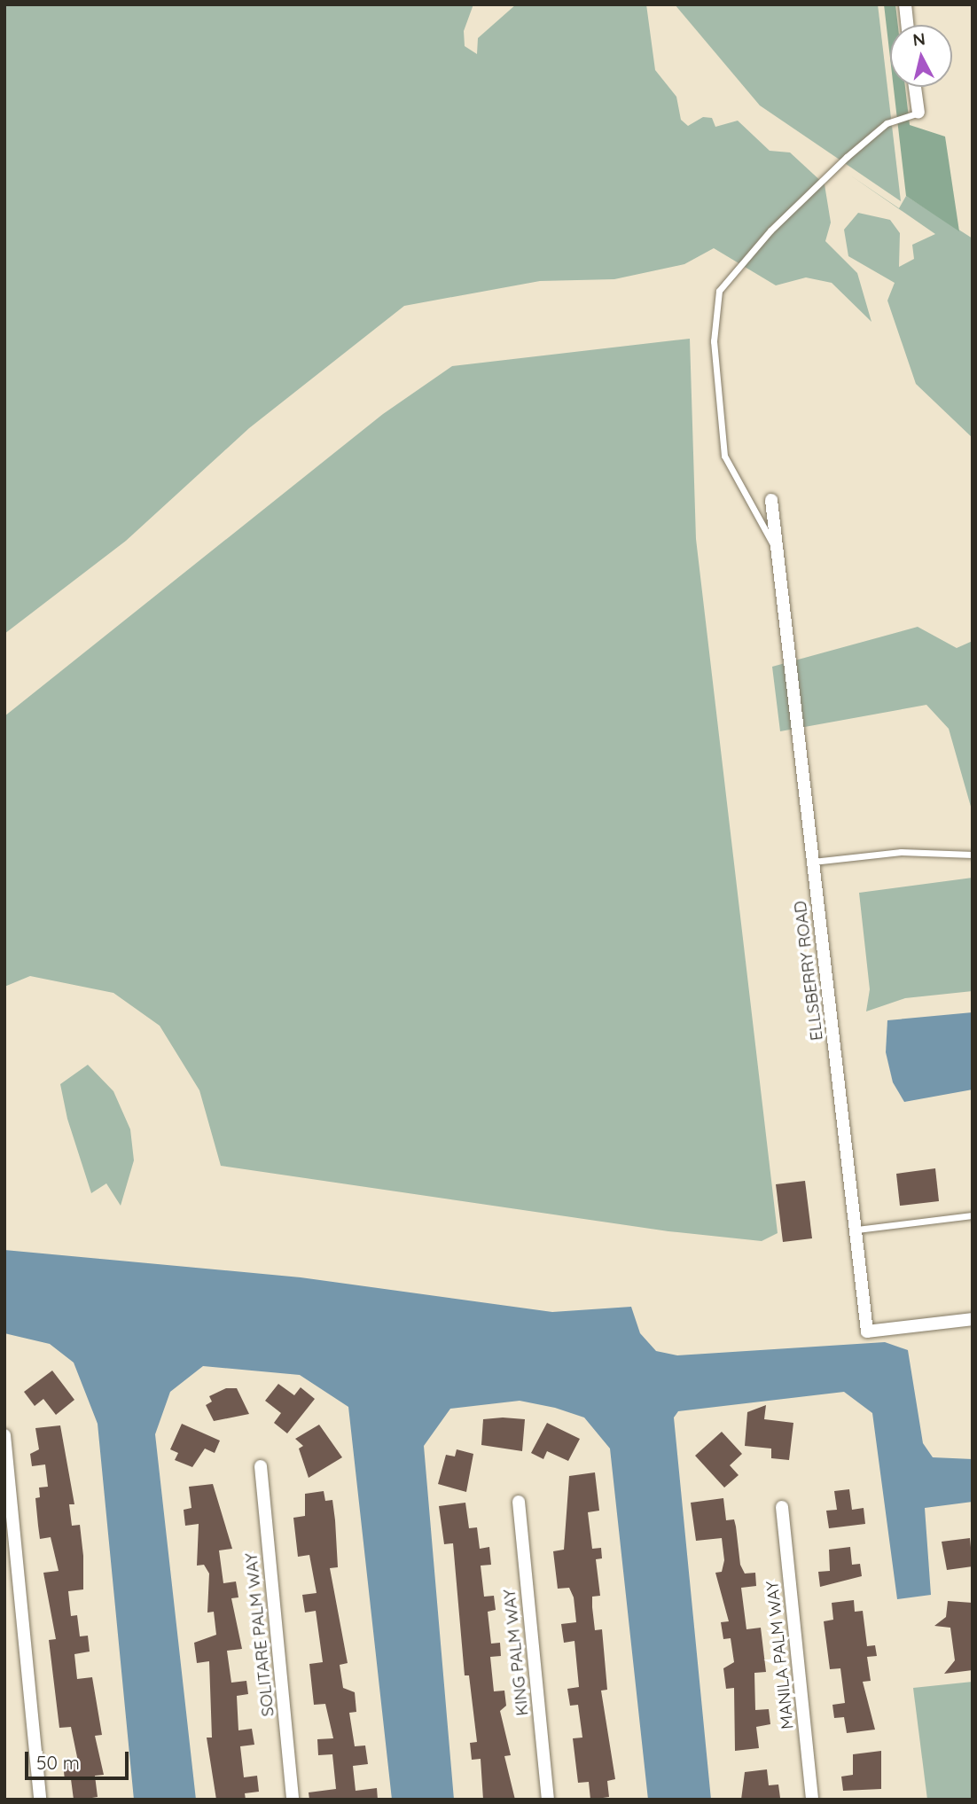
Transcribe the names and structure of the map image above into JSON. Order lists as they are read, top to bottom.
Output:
{
  "streets": {
    "street": [
      "ELLSBERRY ROAD",
      "SOLITARE PALM WAY",
      "KING PALM WAY",
      "MANILA PALM WAY"
    ]
  },
  "scale_bar": "50 m",
  "north": "top"
}
